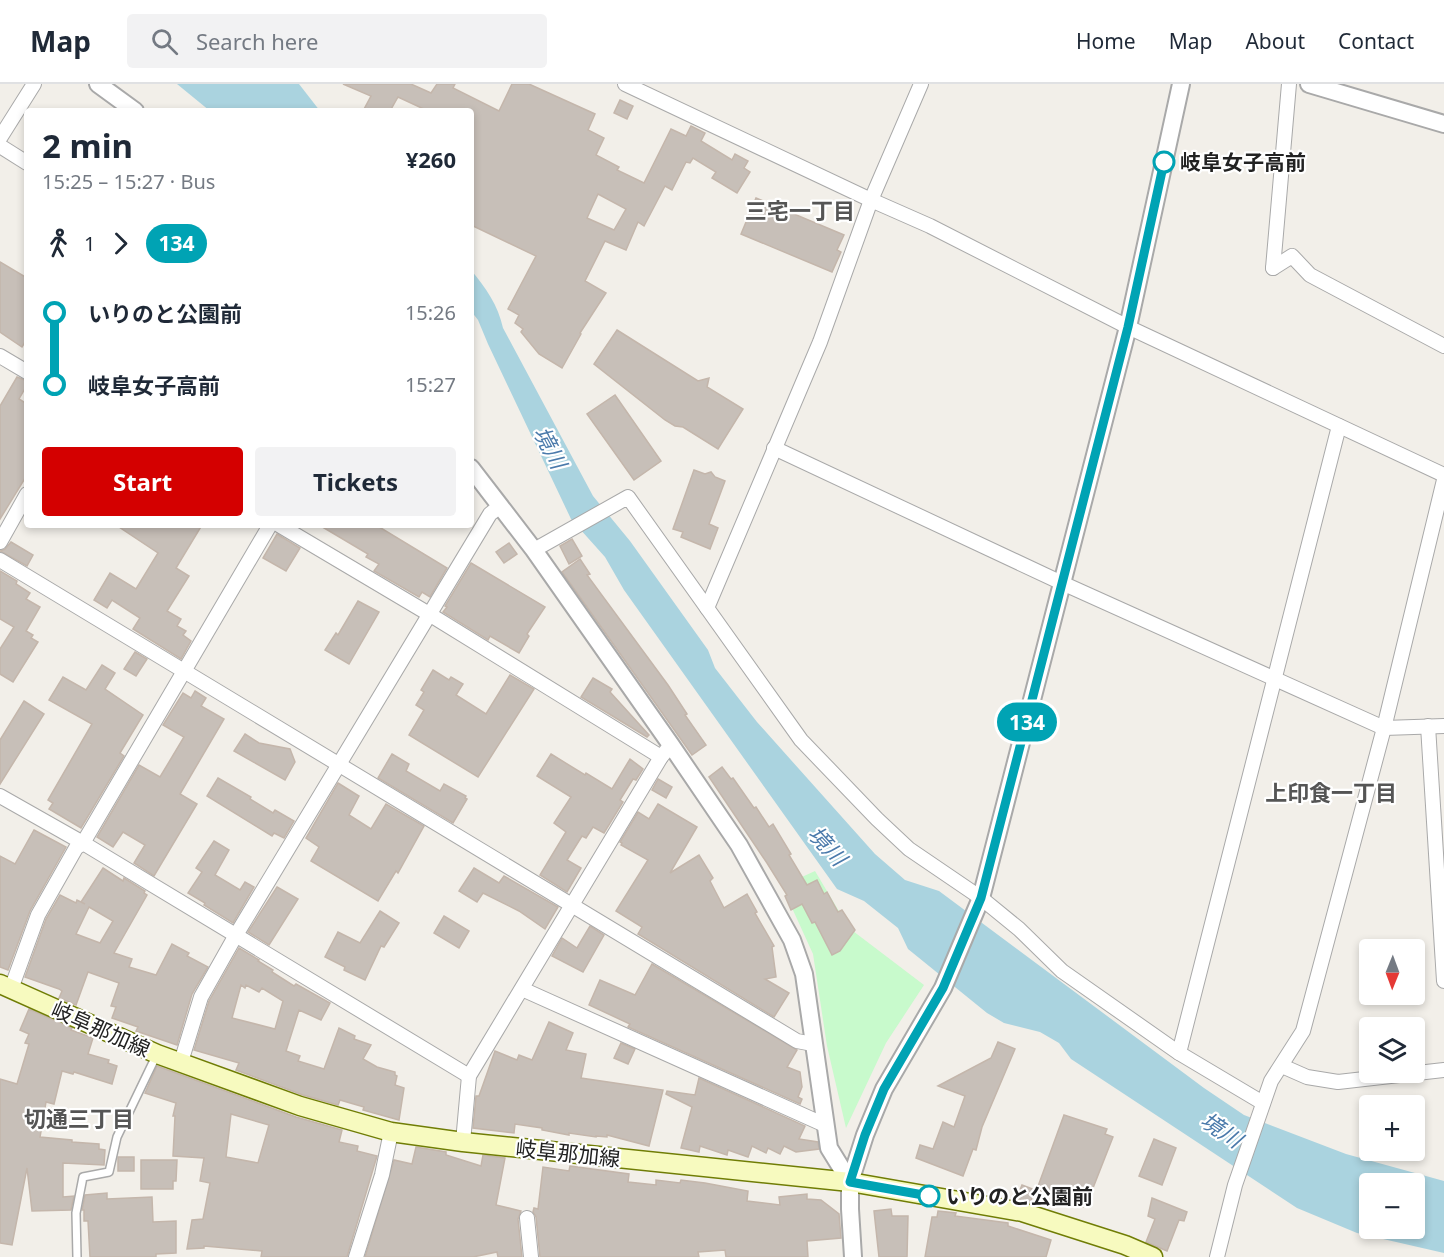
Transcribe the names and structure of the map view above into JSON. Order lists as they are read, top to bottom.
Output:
{
  "streets": {
    "main road": ["岐阜那加線"]
  },
  "districts": ["三宅一丁目", "上印食一丁目", "切通三丁目"],
  "water": ["境川"],
  "places": ["岐阜女子高前", "いりのと公園前"],
  "lines": ["bus line 134"],
  "north": "bottom",
  "page": {
    "header": "Map",
    "search": "Search here",
    "nav": [
      "Home",
      "Map",
      "About",
      "Contact"
    ],
    "on_map": "134",
    "heading": ["2 min", "15:25 – 15:27 · Bus", "¥260"],
    "legs": ["1", "134"],
    "list": [
      {
        "name": "いりのと公園前",
        "value": "15:26"
      },
      {
        "name": "岐阜女子高前",
        "value": "15:27"
      }
    ],
    "buttons": ["Start", "Tickets"],
    "map_buttons": ["+", "−"]
  }
}
